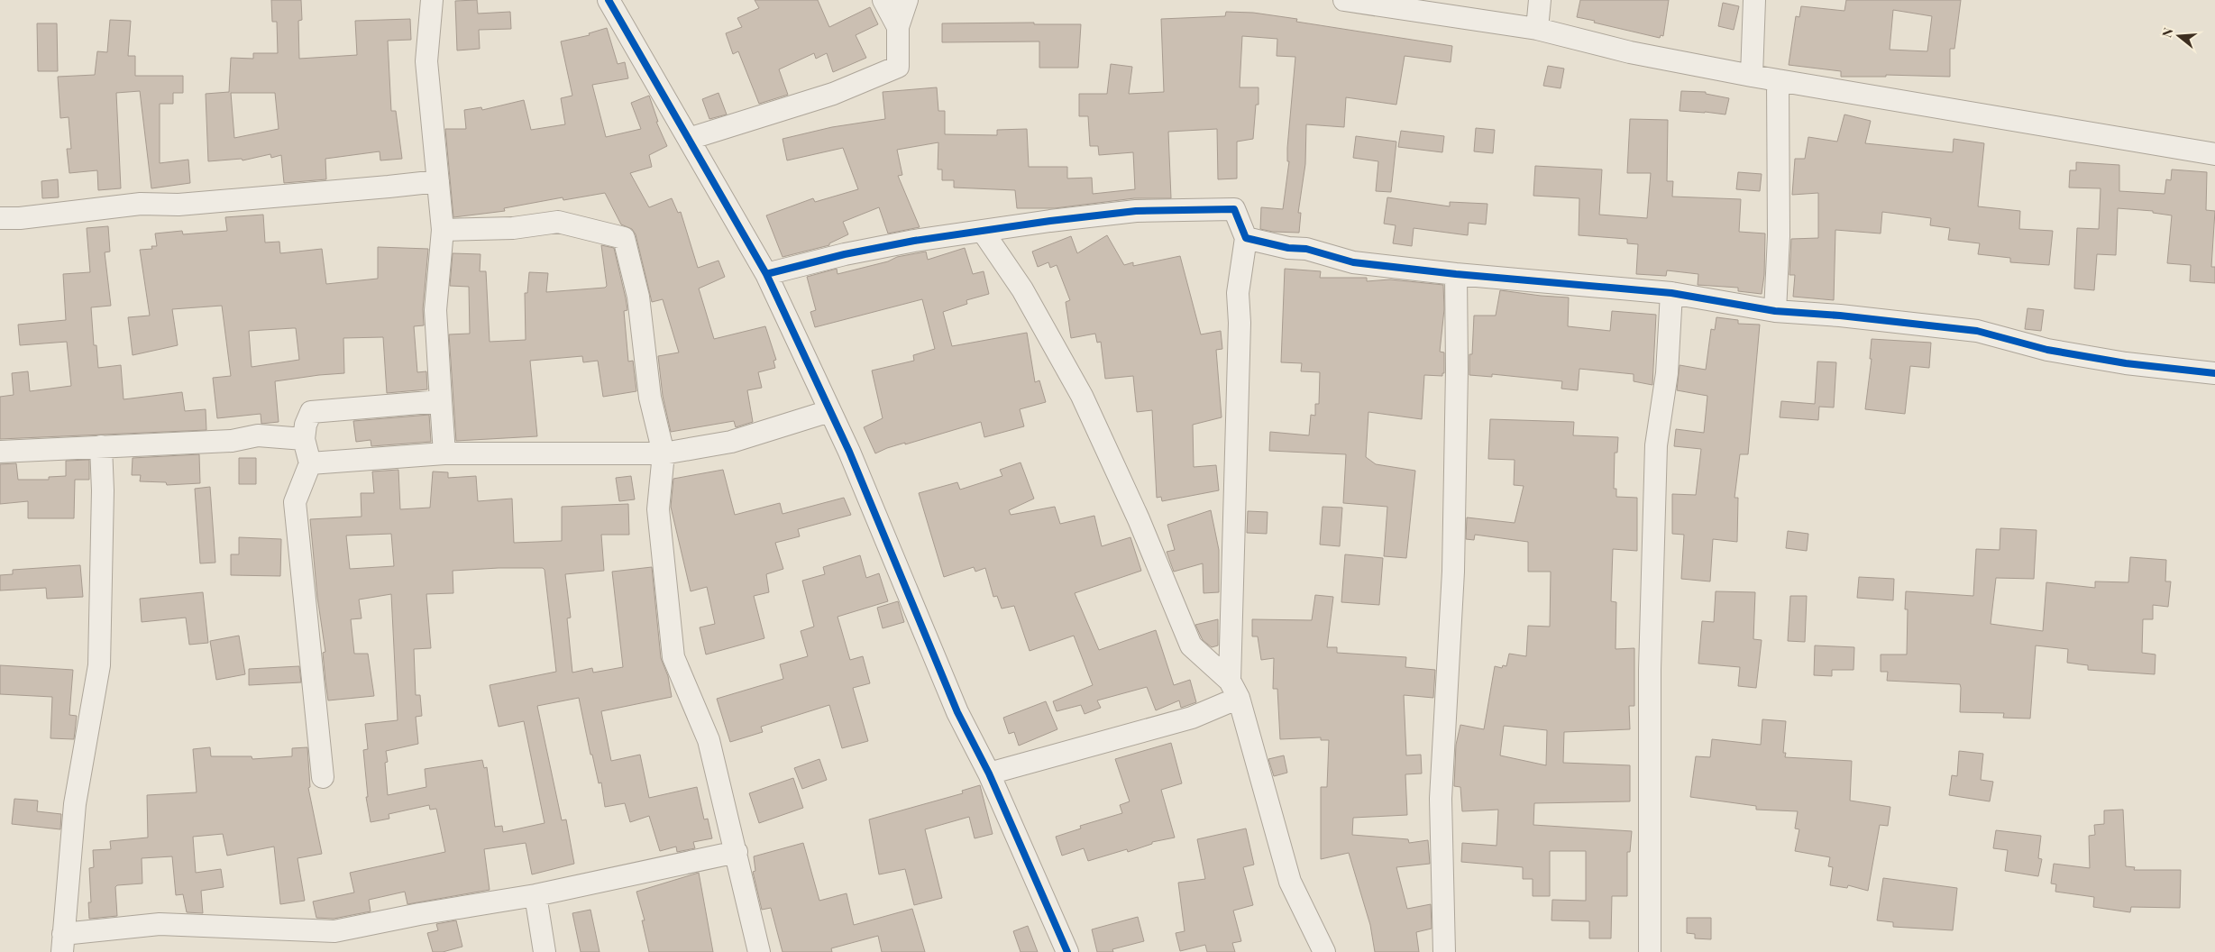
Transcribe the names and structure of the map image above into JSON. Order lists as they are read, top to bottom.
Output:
{
  "north": "left"
}
